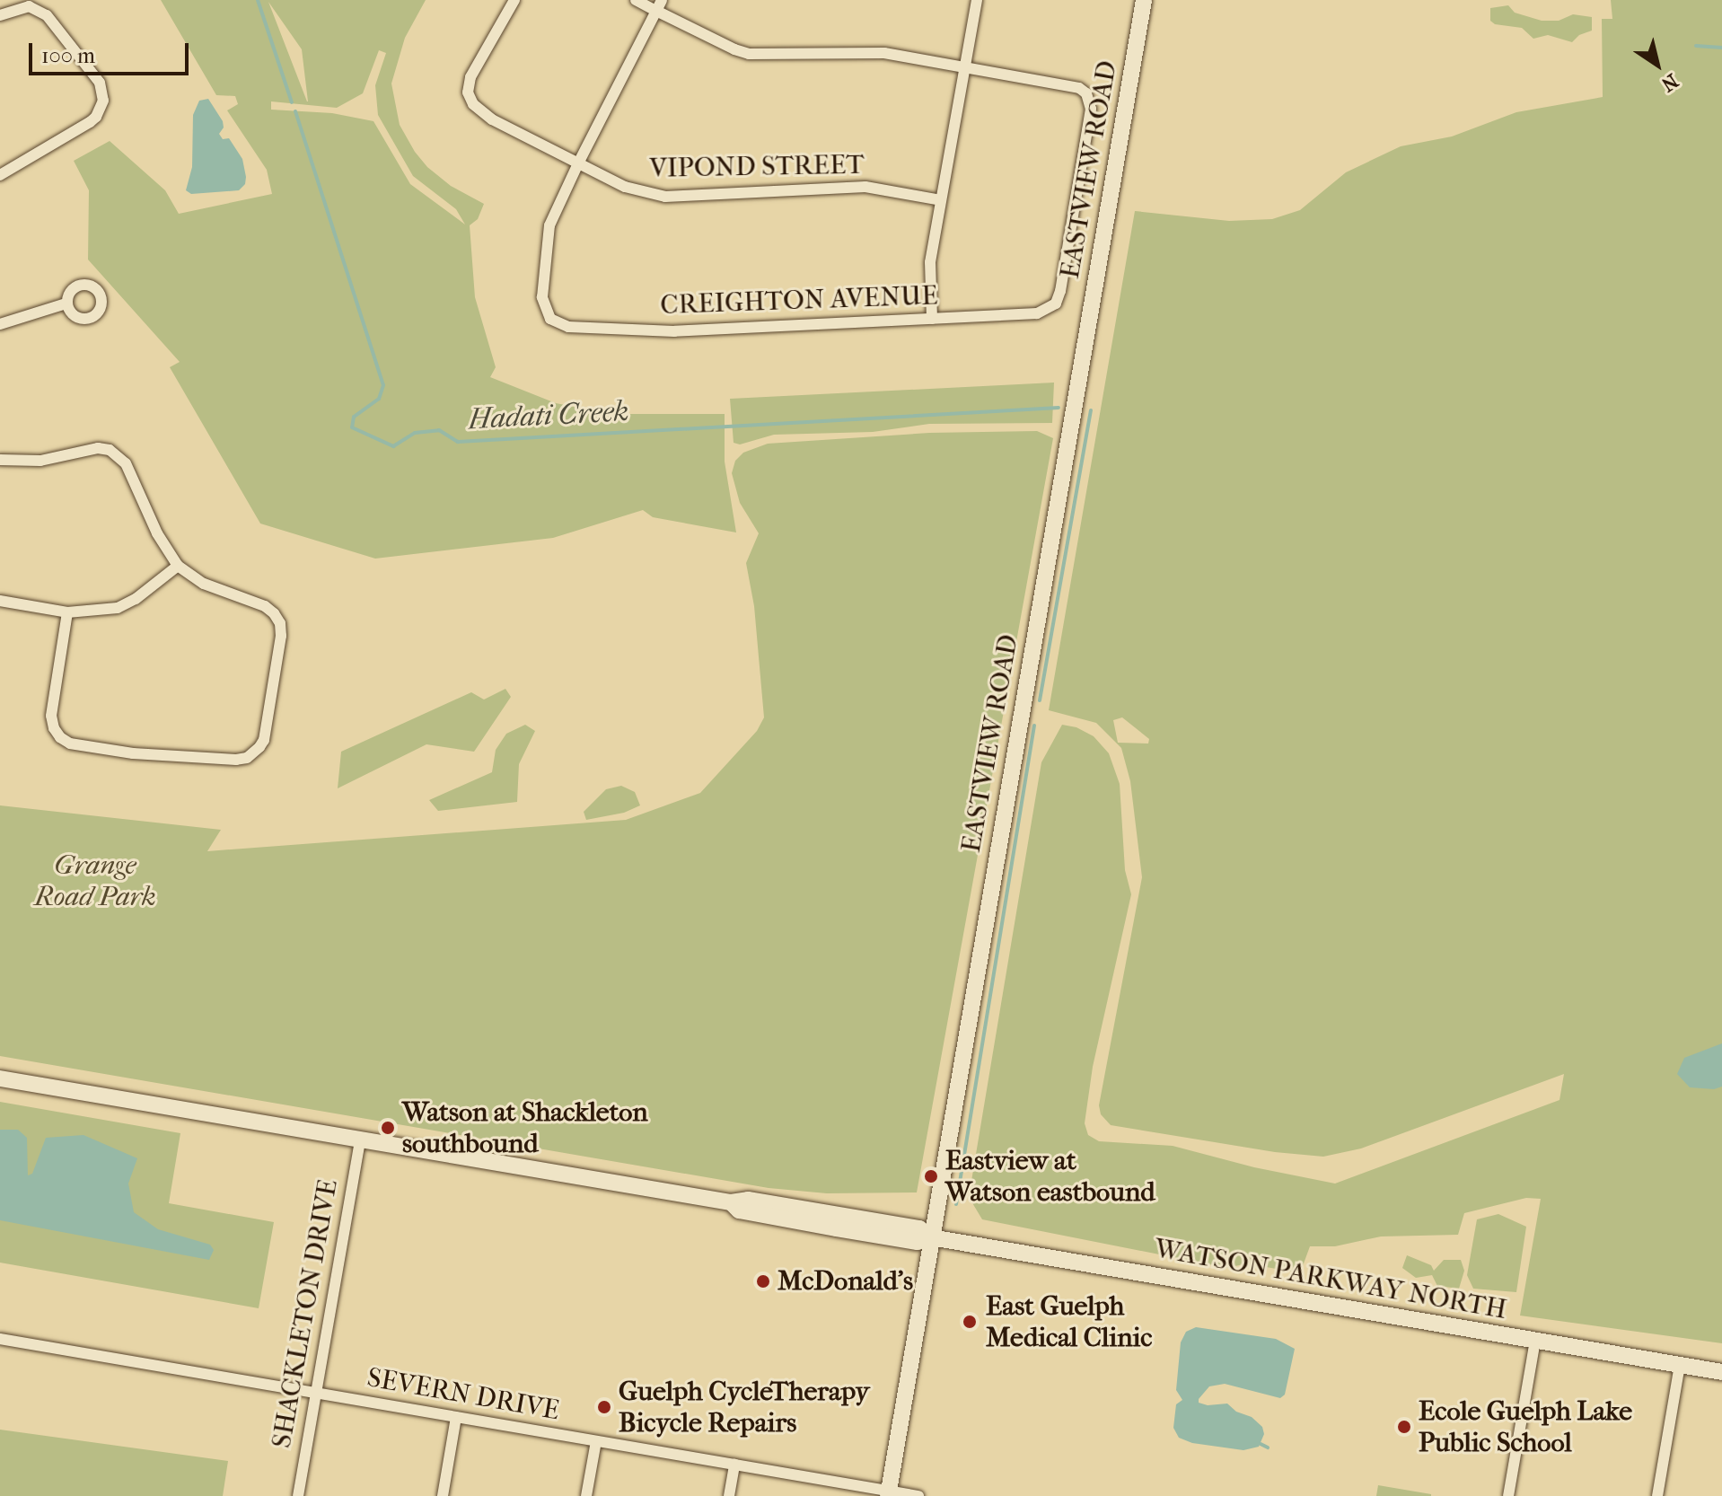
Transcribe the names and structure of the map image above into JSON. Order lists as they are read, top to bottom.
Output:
{
  "streets": {
    "main road": ["EASTVIEW ROAD", "WATSON PARKWAY NORTH"],
    "street": [
      "VIPOND STREET",
      "CREIGHTON AVENUE",
      "SHACKLETON DRIVE",
      "SEVERN DRIVE"
    ]
  },
  "crossings": [
    ["VIPOND STREET", "CREIGHTON AVENUE"],
    ["EASTVIEW ROAD", "WATSON PARKWAY NORTH"],
    ["EASTVIEW ROAD", "SEVERN DRIVE"],
    ["WATSON PARKWAY NORTH", "SHACKLETON DRIVE"],
    ["SHACKLETON DRIVE", "SEVERN DRIVE"]
  ],
  "water": ["Hadati Creek"],
  "parks": ["Grange Road Park"],
  "places": [
    "Watson at Shackleton southbound",
    "Eastview at Watson eastbound",
    "McDonald's",
    "East Guelph Medical Clinic",
    "Guelph CycleTherapy Bicycle Repairs",
    "Ecole Guelph Lake Public School"
  ],
  "scale_bar": "100 m",
  "north": "bottom right"
}
